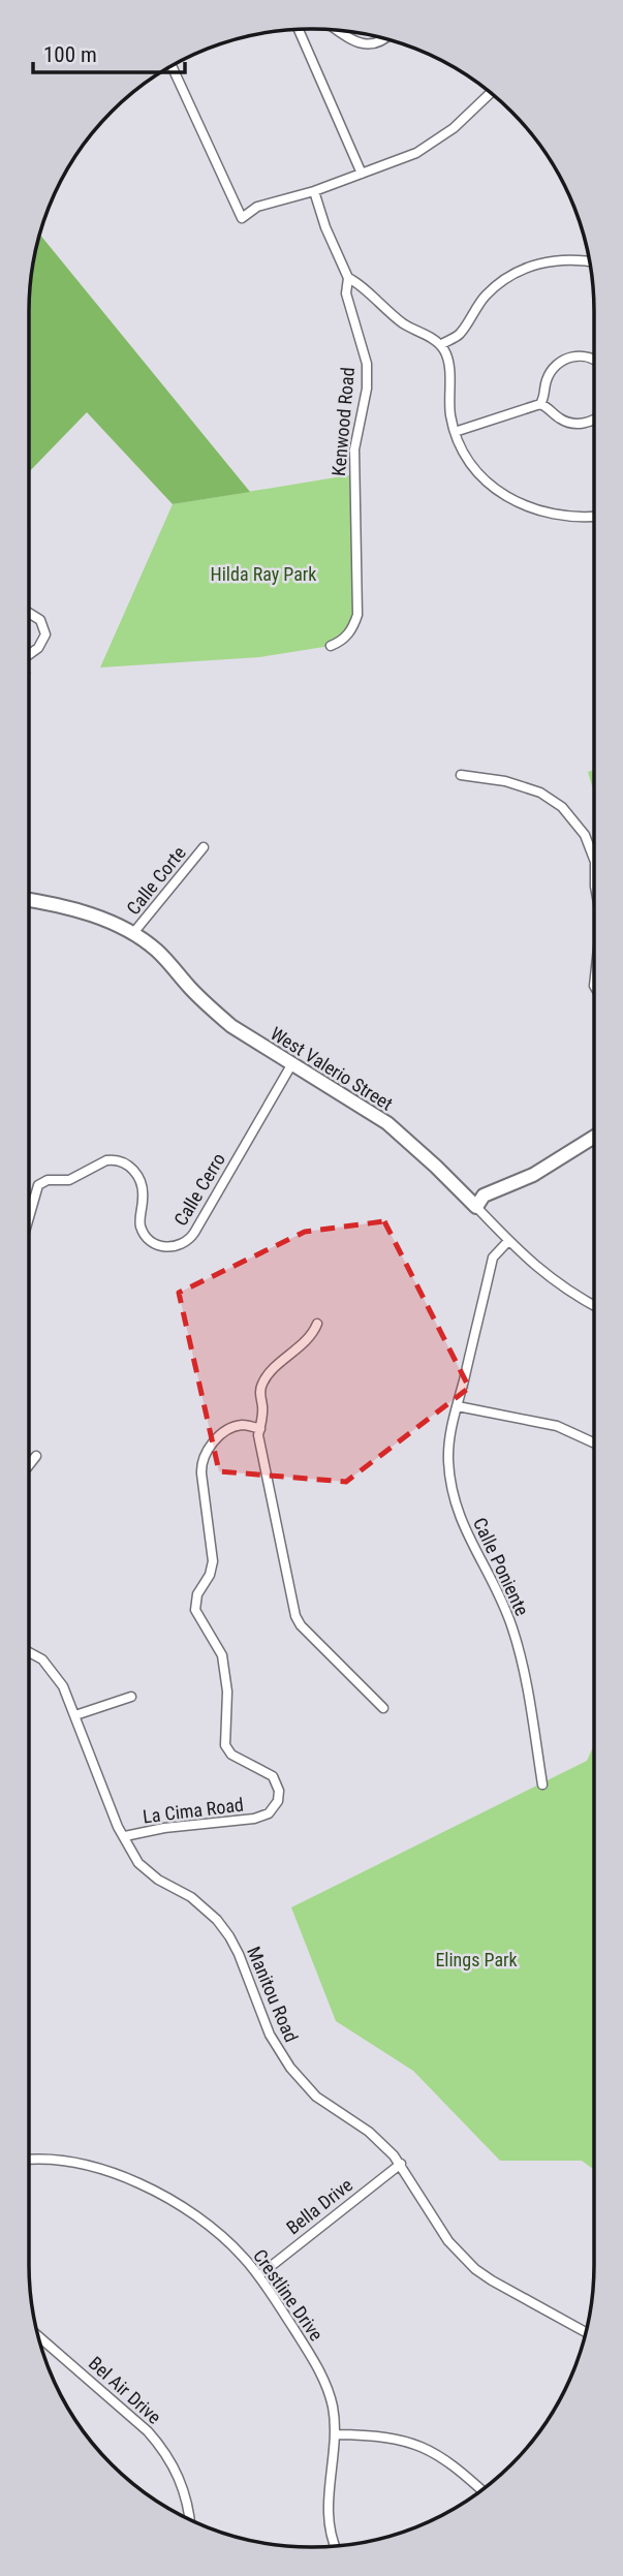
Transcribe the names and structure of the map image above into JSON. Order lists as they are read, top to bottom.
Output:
{
  "streets": {
    "street": [
      "Kenwood Road",
      "Calle Corte",
      "West Valerio Street",
      "Calle Cerro",
      "Calle Poniente",
      "La Cima Road",
      "Manitou Road",
      "Bella Drive",
      "Crestline Drive",
      "Bel Air Drive"
    ]
  },
  "crossings": [
    ["Calle Corte", "West Valerio Street"],
    ["West Valerio Street", "Calle Cerro"],
    ["West Valerio Street", "Calle Poniente"],
    ["La Cima Road", "Manitou Road"],
    ["Manitou Road", "Bella Drive"],
    ["Bella Drive", "Crestline Drive"]
  ],
  "parks": ["Hilda Ray Park", "Elings Park"],
  "scale_bar": "100 m"
}
